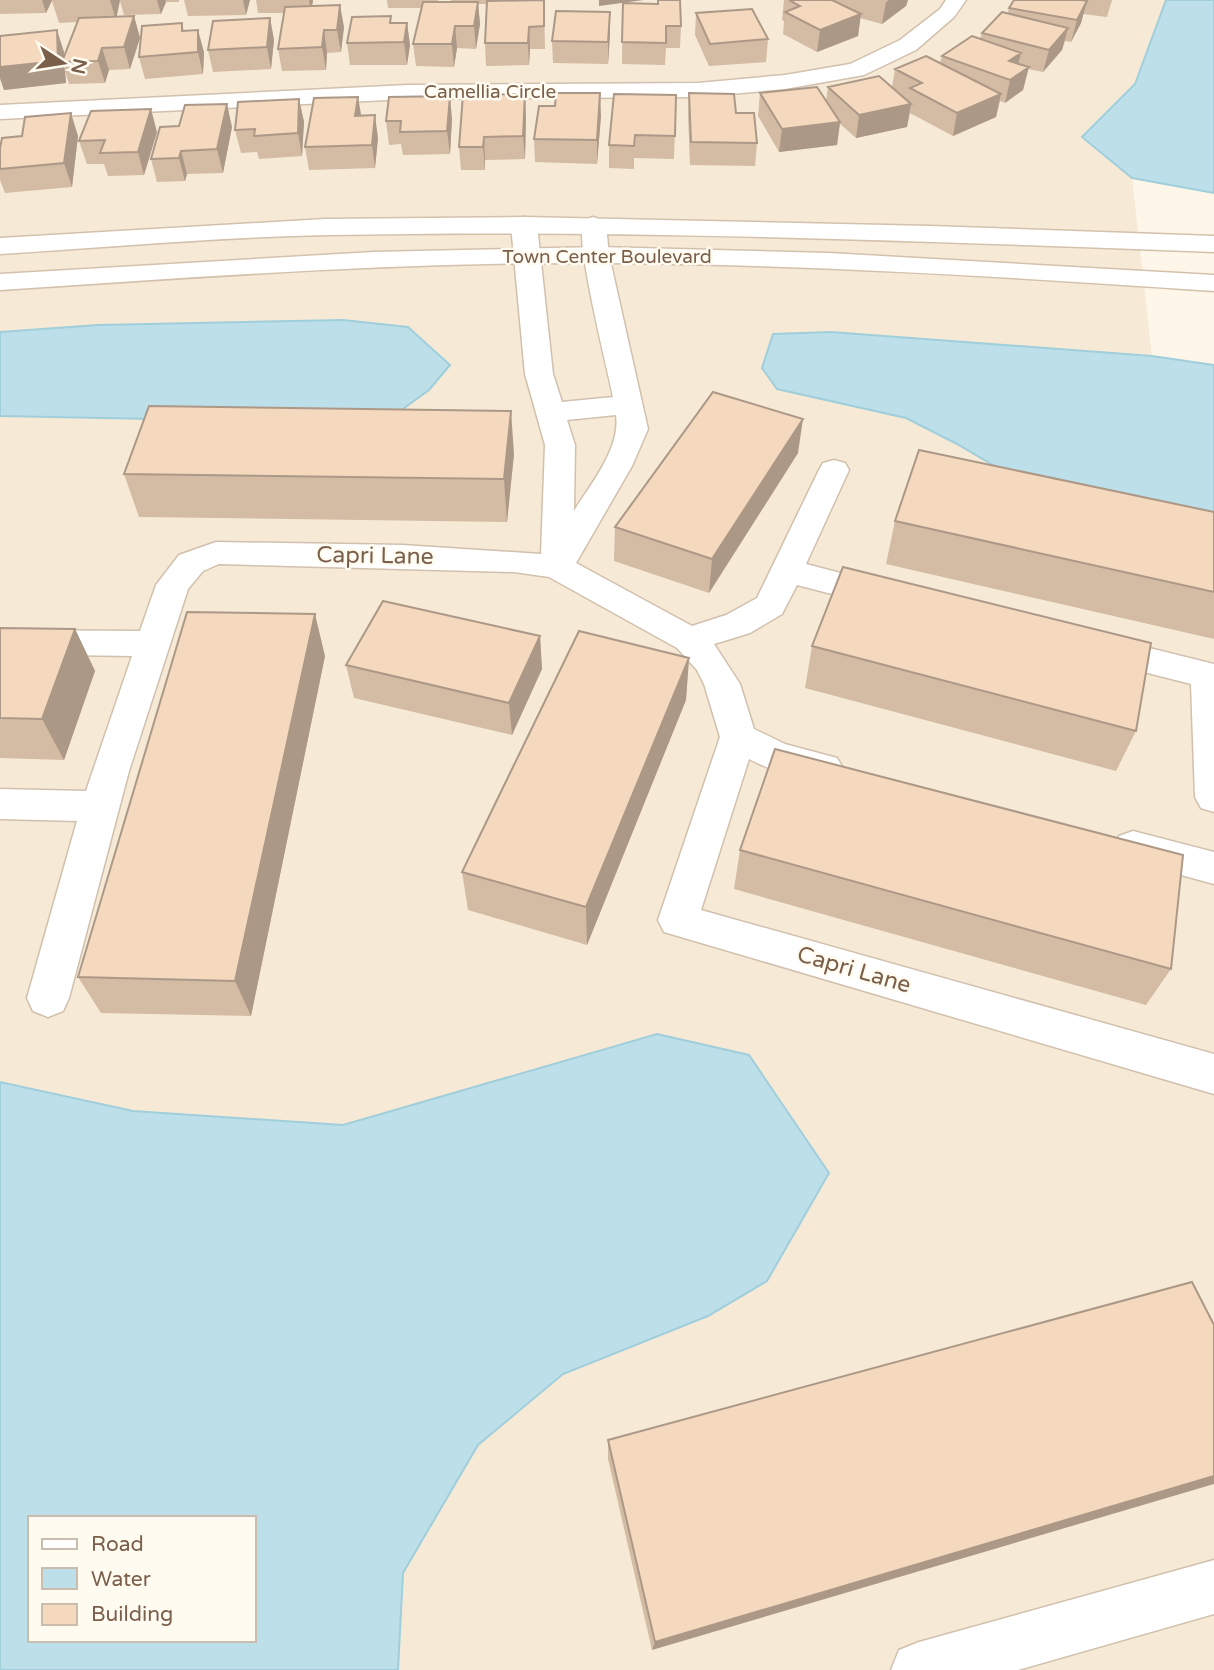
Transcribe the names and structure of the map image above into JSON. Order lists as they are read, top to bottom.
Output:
{
  "streets": {
    "street": ["Camellia Circle", "Town Center Boulevard", "Capri Lane"]
  },
  "legend": ["Road", "Water", "Building"],
  "north": "right"
}
